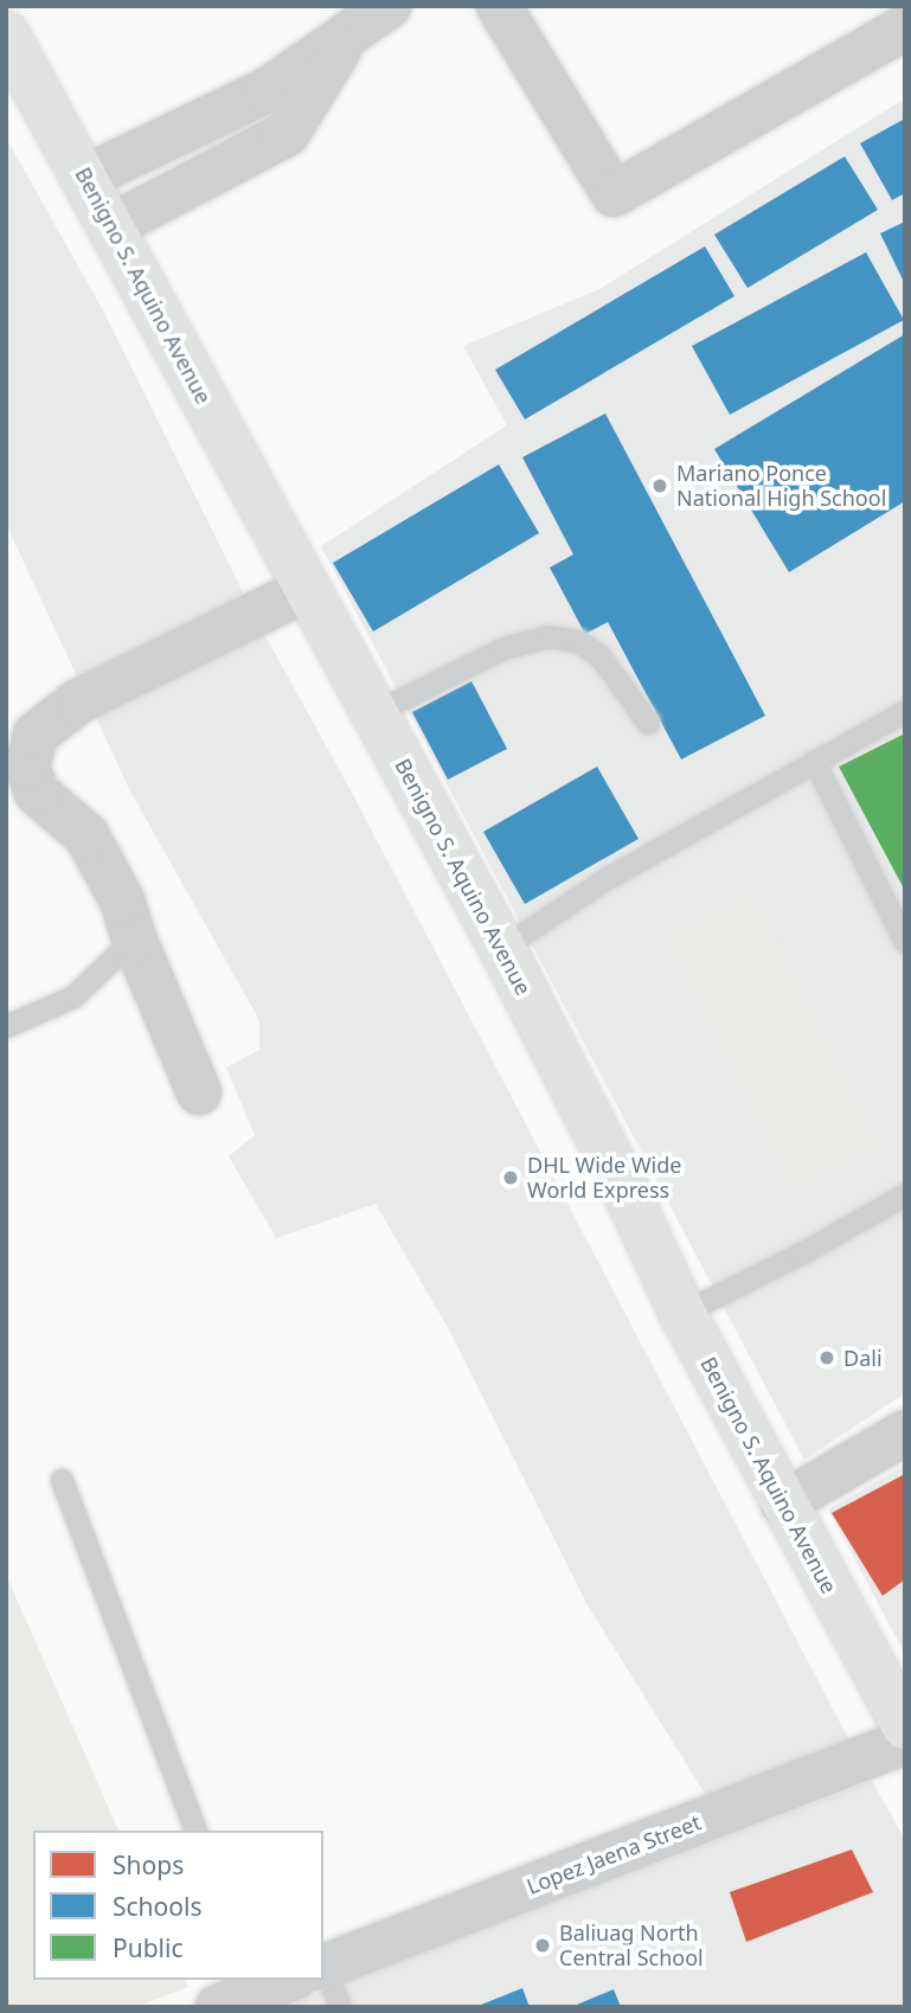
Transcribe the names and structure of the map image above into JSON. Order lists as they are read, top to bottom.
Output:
{
  "streets": {
    "main road": ["Benigno S. Aquino Avenue"],
    "street": ["Lopez Jaena Street"]
  },
  "places": [
    "Mariano Ponce National High School",
    "DHL Wide Wide World Express",
    "Dali",
    "Baliuag North Central School"
  ],
  "legend": ["Shops", "Schools", "Public"]
}
